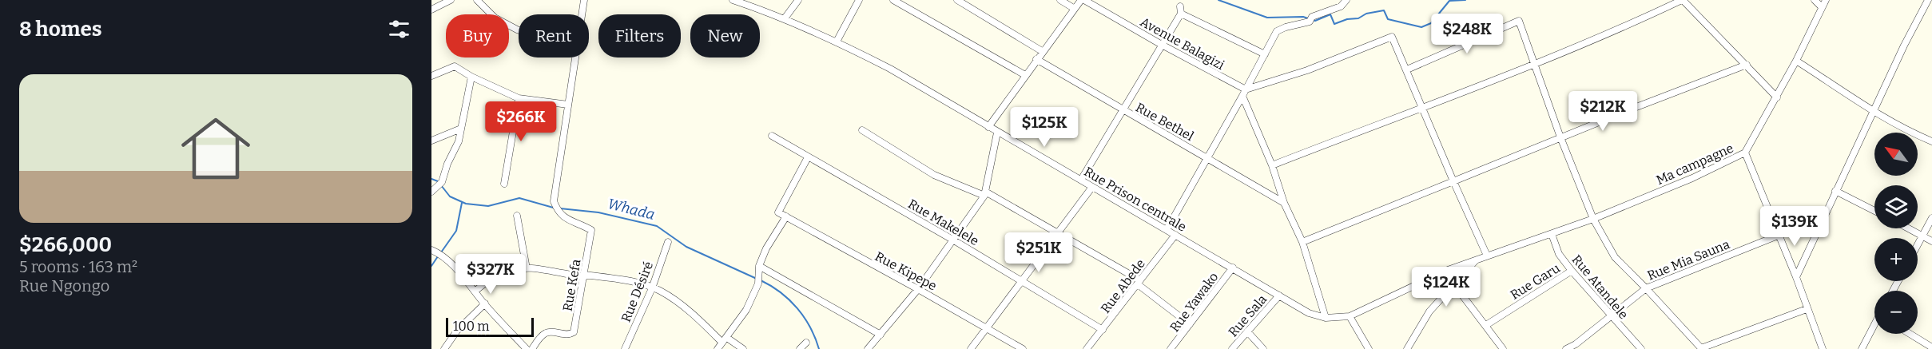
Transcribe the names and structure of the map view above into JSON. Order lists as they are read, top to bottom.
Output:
{
  "streets": {
    "street": [
      "Avenue Balagizi",
      "Rue Bethel",
      "Ma campagne",
      "Rue Prison centrale",
      "Rue Makelele",
      "Rue Mia Sauna",
      "Rue Kipepe",
      "Rue Garu",
      "Rue Kefa",
      "Rue Abede",
      "Rue Atandele",
      "Rue Désiré",
      "Rue Yawako",
      "Rue Sala"
    ]
  },
  "crossings": [
    ["Ma campagne", "Rue Atandele"],
    ["Rue Prison centrale", "Rue Abede"],
    ["Rue Prison centrale", "Rue Yawako"],
    ["Rue Prison centrale", "Rue Sala"],
    ["Rue Makelele", "Rue Kipepe"],
    ["Rue Makelele", "Rue Abede"],
    ["Rue Mia Sauna", "Rue Atandele"],
    ["Rue Garu", "Rue Atandele"]
  ],
  "water": ["Whada"],
  "scale_bar": "100 m",
  "north": "top left",
  "page": {
    "heading": "8 homes",
    "price": [
      "$248K",
      "$212K",
      "$266K",
      "$125K",
      "$139K",
      "$251K",
      "$327K",
      "$124K"
    ],
    "chip": [
      "Buy",
      "Rent",
      "Filters",
      "New"
    ],
    "list": [
      {
        "name": "$266,000",
        "note": "5 rooms · 163 m² · Rue Ngongo"
      }
    ],
    "map_buttons": ["+", "−"],
    "scale": "100 m"
  }
}
